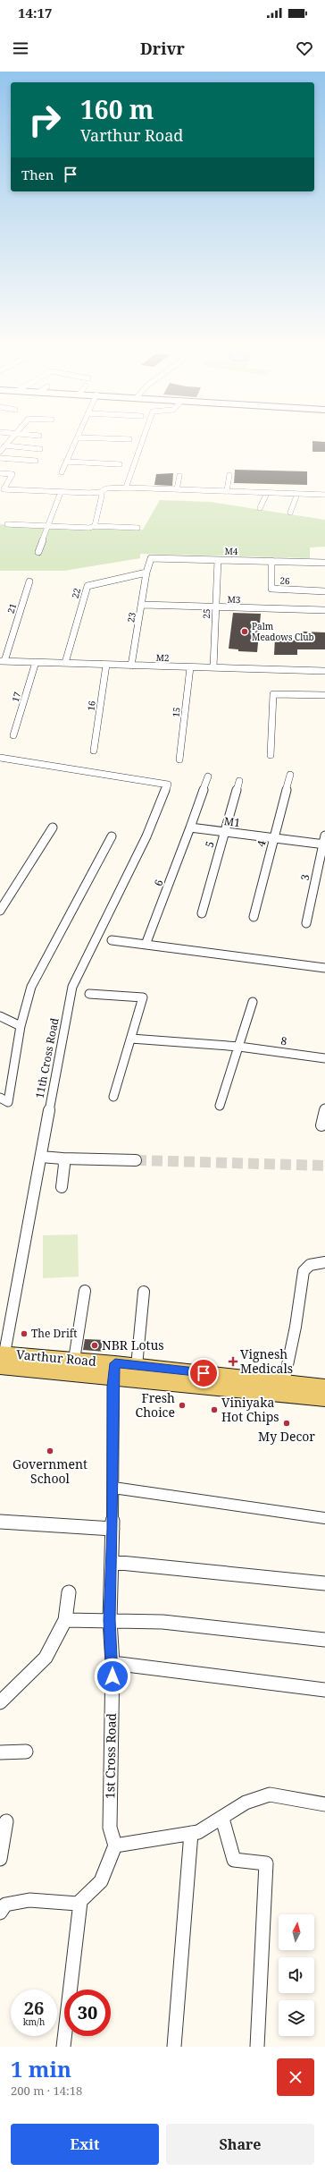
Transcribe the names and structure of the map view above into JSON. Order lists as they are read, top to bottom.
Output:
{
  "streets": {
    "main road": ["Varthur Road"],
    "street": [
      "M4",
      "26",
      "22",
      "M3",
      "21",
      "25",
      "23",
      "M2",
      "17",
      "16",
      "15",
      "M1",
      "4",
      "5",
      "3",
      "6",
      "8",
      "11th Cross Road",
      "1st Cross Road"
    ]
  },
  "crossings": [
    ["M4", "26"],
    ["M4", "22"],
    ["M4", "25"],
    ["M4", "23"],
    ["22", "23"],
    ["22", "M2"],
    ["M3", "25"],
    ["M3", "23"],
    ["21", "M2"],
    ["25", "M2"],
    ["23", "M2"],
    ["M2", "17"],
    ["M2", "16"],
    ["M2", "15"],
    ["M1", "4"],
    ["M1", "5"],
    ["M1", "3"],
    ["M1", "6"],
    ["11th Cross Road", "Varthur Road"],
    ["Varthur Road", "1st Cross Road"]
  ],
  "places": {
    "other": [
      "Palm Meadows Club",
      "The Drift",
      "NBR Lotus",
      "Fresh Choice",
      "Viniyaka Hot Chips",
      "My Decor",
      "Government School"
    ],
    "health": ["Vignesh Medicals"]
  },
  "north": "top",
  "page": {
    "status": "14:17",
    "header": "Drivr",
    "turn": ["160 m", "Varthur Road"],
    "then": "Then",
    "speed": "26 km/h",
    "limit": "30",
    "heading": ["1 min", "200 m · 14:18"],
    "buttons": ["Exit", "Share"]
  }
}
